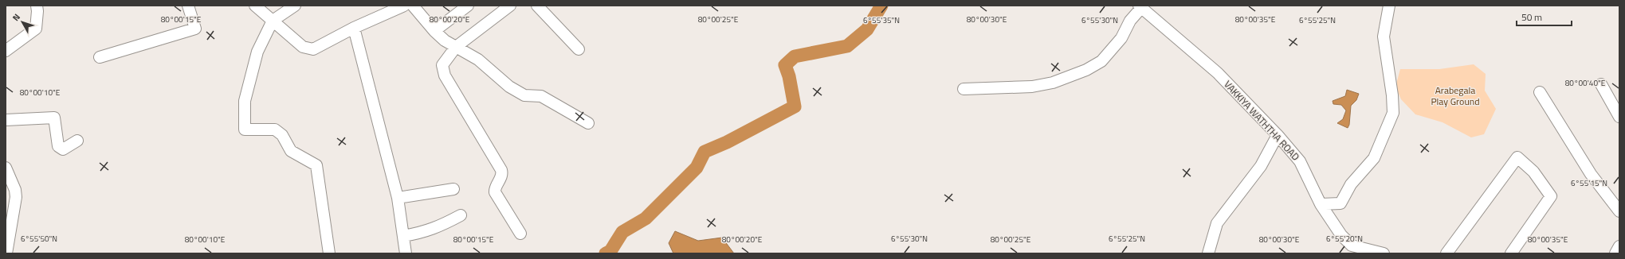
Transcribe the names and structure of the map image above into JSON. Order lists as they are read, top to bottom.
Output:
{
  "streets": {
    "street": ["VAKKIYA WATHTHA ROAD"]
  },
  "parks": ["Arabegala Play Ground"],
  "scale_bar": "50 m",
  "north": "top left",
  "coordinates": [
    "80°00'20\"E",
    "80°00'15\"E",
    "80°00'25\"E",
    "80°00'30\"E",
    "80°00'35\"E",
    "6°55'35\"N",
    "6°55'30\"N",
    "6°55'25\"N",
    "80°00'40\"E",
    "80°00'10\"E",
    "6°55'15\"N",
    "6°55'50\"N",
    "6°55'20\"N"
  ]
}
